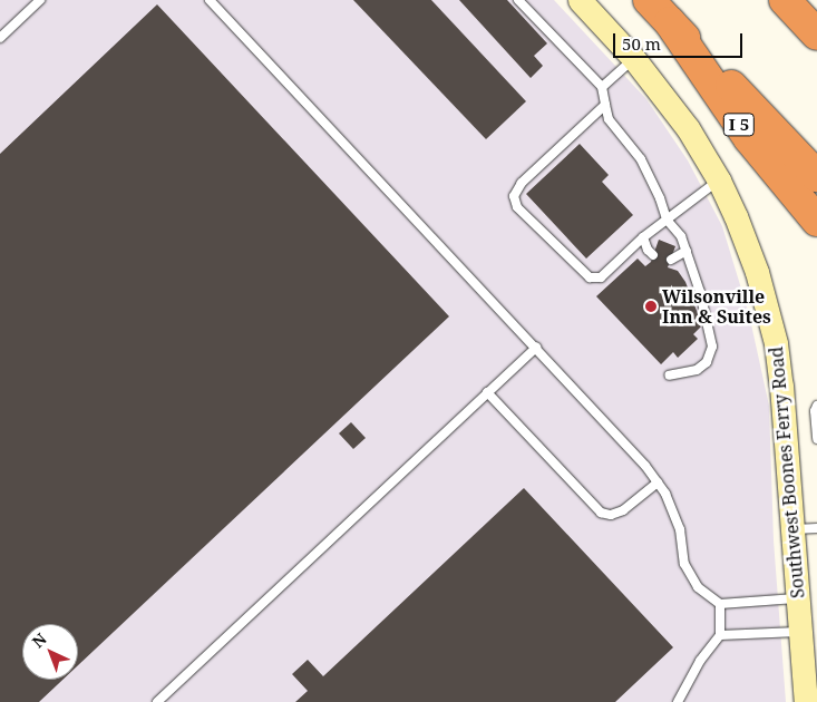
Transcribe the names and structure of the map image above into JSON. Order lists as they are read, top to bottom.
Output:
{
  "streets": {
    "highway": ["I 5"],
    "street": ["Southwest Boones Ferry Road"]
  },
  "places": ["Wilsonville Inn & Suites"],
  "scale_bar": "50 m",
  "north": "top left"
}
